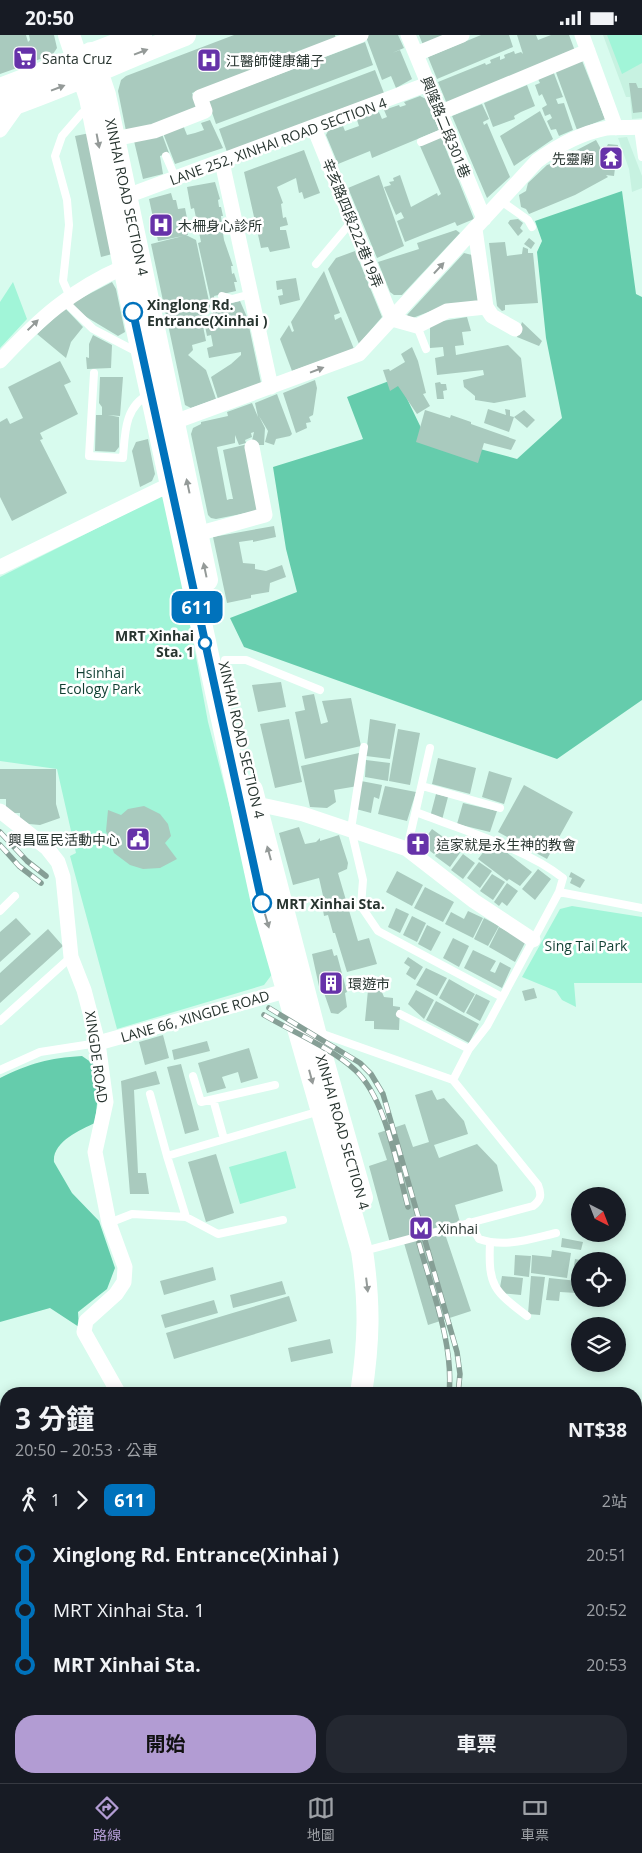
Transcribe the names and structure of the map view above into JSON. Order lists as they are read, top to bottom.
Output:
{
  "streets": {
    "main road": ["XINHAI ROAD SECTION 4"],
    "street": [
      "興隆路二段301巷",
      "LANE 252, XINHAI ROAD SECTION 4",
      "辛亥路四段222巷19弄",
      "LANE 66, XINGDE ROAD",
      "XINGDE ROAD"
    ]
  },
  "crossings": [
    ["興隆路二段301巷", "LANE 252, XINHAI ROAD SECTION 4"],
    ["LANE 252, XINHAI ROAD SECTION 4", "XINHAI ROAD SECTION 4"],
    ["LANE 252, XINHAI ROAD SECTION 4", "辛亥路四段222巷19弄"],
    ["XINHAI ROAD SECTION 4", "LANE 66, XINGDE ROAD"],
    ["LANE 66, XINGDE ROAD", "XINGDE ROAD"]
  ],
  "parks": ["Hsinhai Ecology Park", "Sing Tai Park"],
  "places": {
    "supermarket": ["Santa Cruz"],
    "hospital": ["江醫師健康舖子", "木柵身心診所"],
    "temple": ["先靈廟"],
    "other": ["Xinglong Rd. Entrance(Xinhai )", "MRT Xinhai Sta. 1", "MRT Xinhai Sta."],
    "public building": ["興昌區民活動中心"],
    "church": ["這家就是永生神的教會"],
    "building": ["環遊市"],
    "metro station": ["Xinhai"]
  },
  "lines": ["bus line 611"],
  "north": "bottom right",
  "page": {
    "status": "20:50",
    "on_map": "611",
    "heading": ["3 分鐘", "20:50 – 20:53 · 公車", "NT$38"],
    "legs": ["1", "611", "2站"],
    "list": [
      {
        "name": "Xinglong Rd. Entrance(Xinhai )",
        "value": "20:51"
      },
      {
        "name": "MRT Xinhai Sta. 1",
        "value": "20:52"
      },
      {
        "name": "MRT Xinhai Sta.",
        "value": "20:53"
      }
    ],
    "buttons": ["開始", "車票"],
    "tabs": ["路線", "地圖", "車票"]
  }
}
